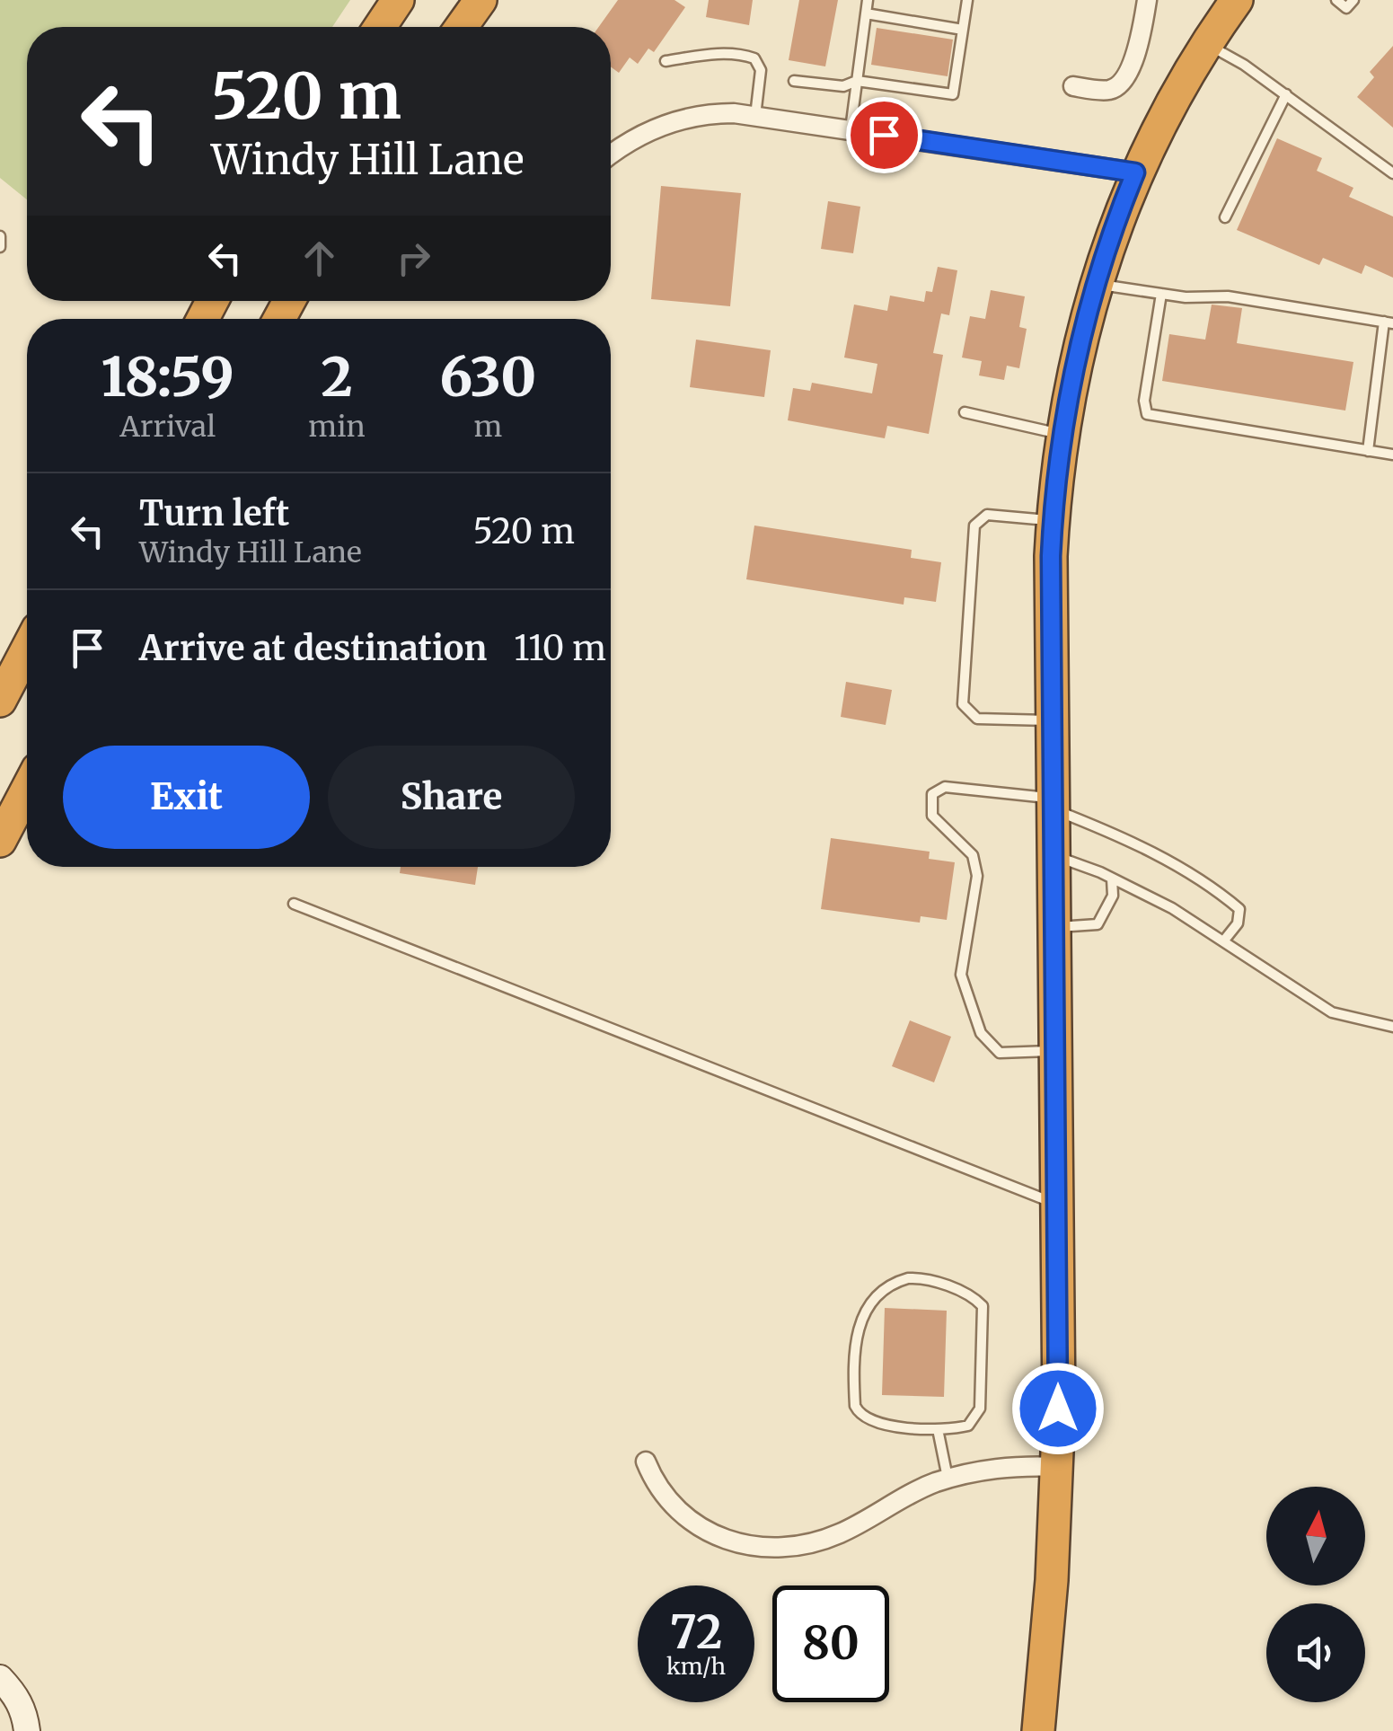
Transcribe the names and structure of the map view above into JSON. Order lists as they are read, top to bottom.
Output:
{
  "north": "top",
  "page": {
    "turn": ["520 m", "Windy Hill Lane"],
    "eta": [
      "18:59",
      "Arrival",
      "2",
      "min",
      "630",
      "m"
    ],
    "list": [
      {
        "name": "Turn left",
        "note": "Windy Hill Lane",
        "value": "520 m"
      },
      {
        "name": "Arrive at destination",
        "value": "110 m"
      }
    ],
    "buttons": ["Exit", "Share"],
    "speed": "72 km/h",
    "limit": "80"
  }
}
